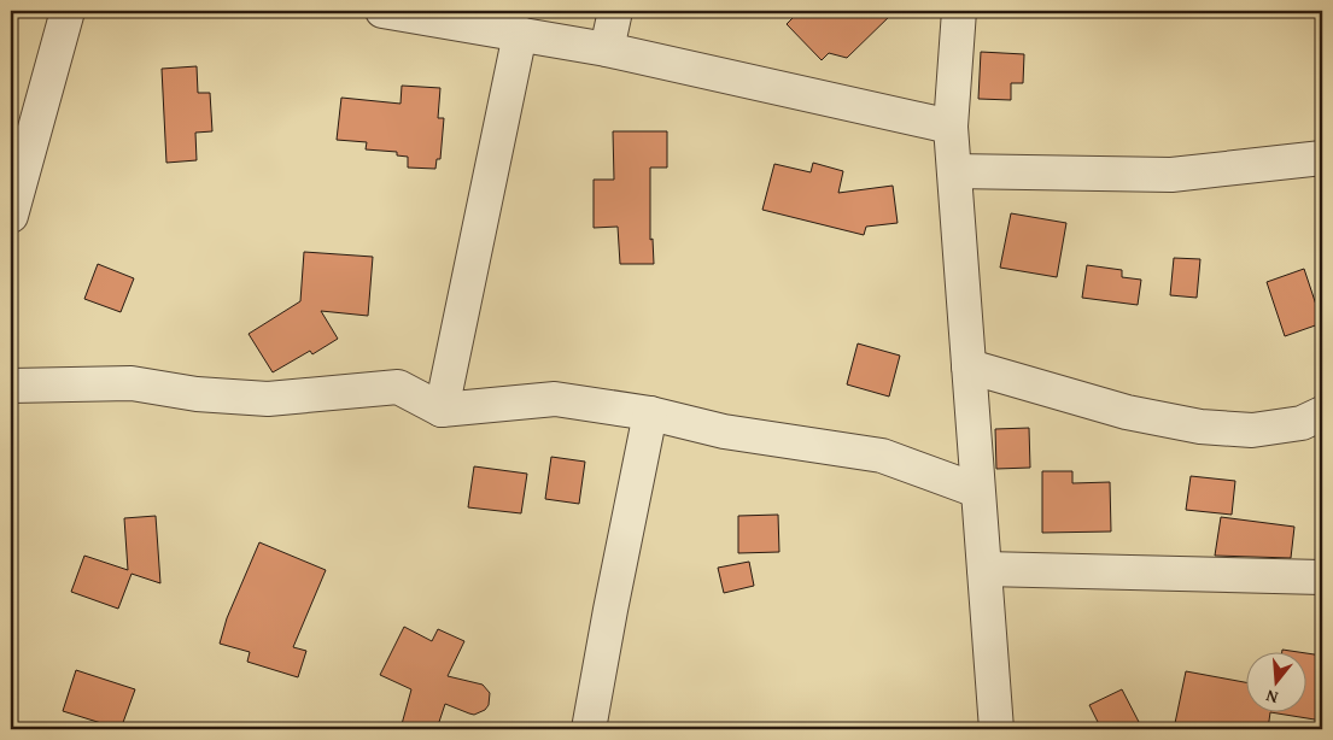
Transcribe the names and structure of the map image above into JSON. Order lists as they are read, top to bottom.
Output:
{
  "north": "bottom"
}
